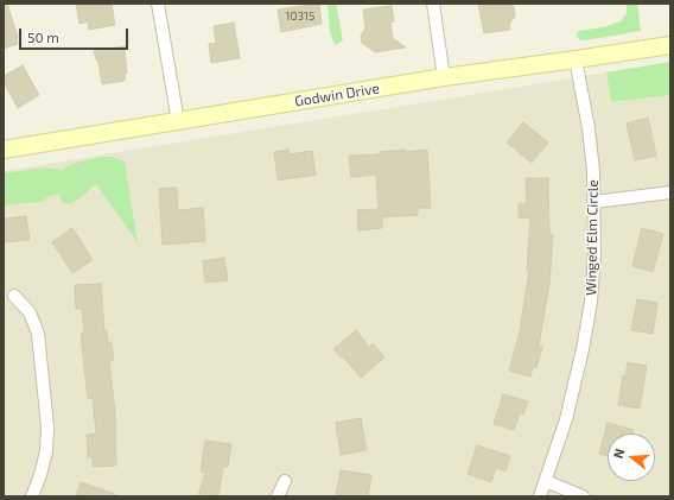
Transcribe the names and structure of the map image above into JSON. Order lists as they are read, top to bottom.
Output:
{
  "streets": {
    "street": ["Godwin Drive", "Winged Elm Circle"]
  },
  "crossings": [
    ["Godwin Drive", "Winged Elm Circle"]
  ],
  "house_numbers": ["10315"],
  "scale_bar": "50 m",
  "north": "left"
}
